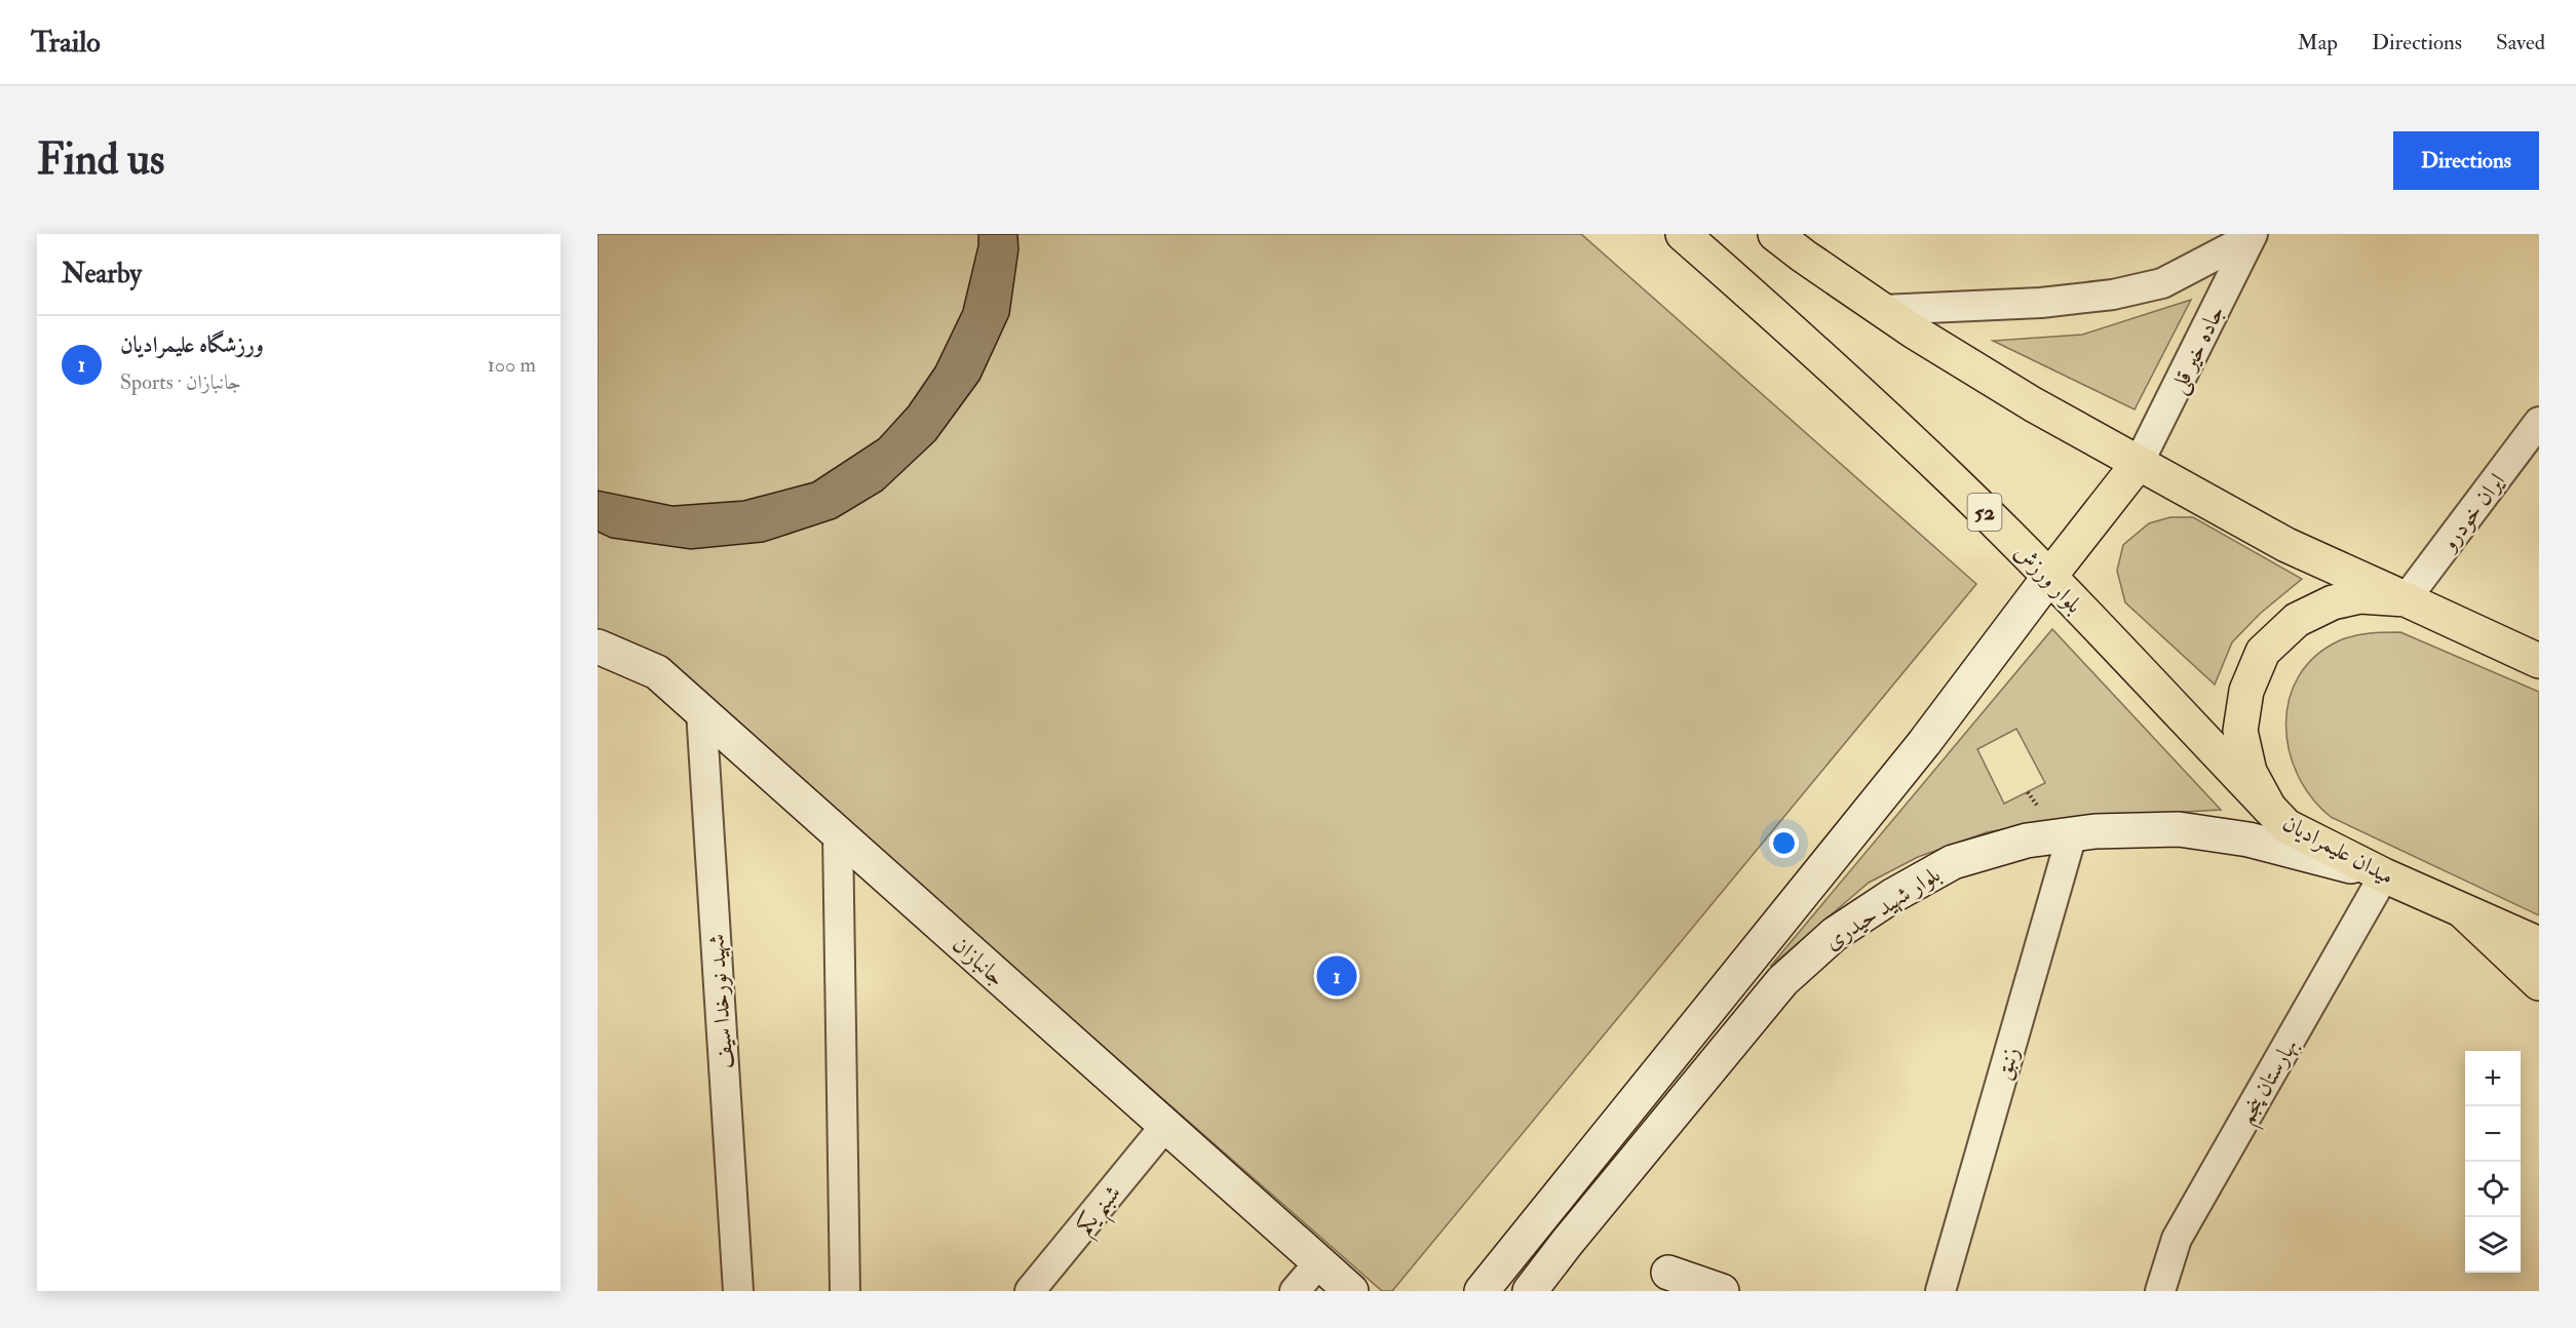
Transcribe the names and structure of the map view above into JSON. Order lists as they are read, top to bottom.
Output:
{
  "streets": {
    "main road": [
      "52",
      "بلوار ورزش",
      "میدان علیمرادیان",
      "بلوار شهید حیدری",
      "جانبازان"
    ],
    "street": [
      "جاده خیر قلی",
      "ایران خودرو",
      "شهید نورخدا سیف",
      "زنبق",
      "بهارستان پنجم",
      "شبنم یکم"
    ]
  },
  "crossings": [
    ["جاده خیر قلی", "52"],
    ["ایران خودرو", "52"],
    ["ایران خودرو", "میدان علیمرادیان"],
    ["52", "میدان علیمرادیان"],
    ["بلوار ورزش", "میدان علیمرادیان"],
    ["میدان علیمرادیان", "بلوار شهید حیدری"],
    ["میدان علیمرادیان", "بهارستان پنجم"],
    ["بلوار شهید حیدری", "زنبق"],
    ["بلوار شهید حیدری", "بهارستان پنجم"],
    ["جانبازان", "شهید نورخدا سیف"],
    ["جانبازان", "شبنم یکم"]
  ],
  "page": {
    "header": "Trailo",
    "nav": ["Map", "Directions", "Saved"],
    "buttons": "Directions",
    "title": "Find us",
    "heading": "Nearby",
    "list": [
      {
        "mark": "1",
        "name": "ورزشگاه علیمرادیان",
        "note": "Sports · جانبازان",
        "value": "100 m"
      }
    ],
    "pins": "1",
    "map_buttons": ["+", "−"]
  }
}
